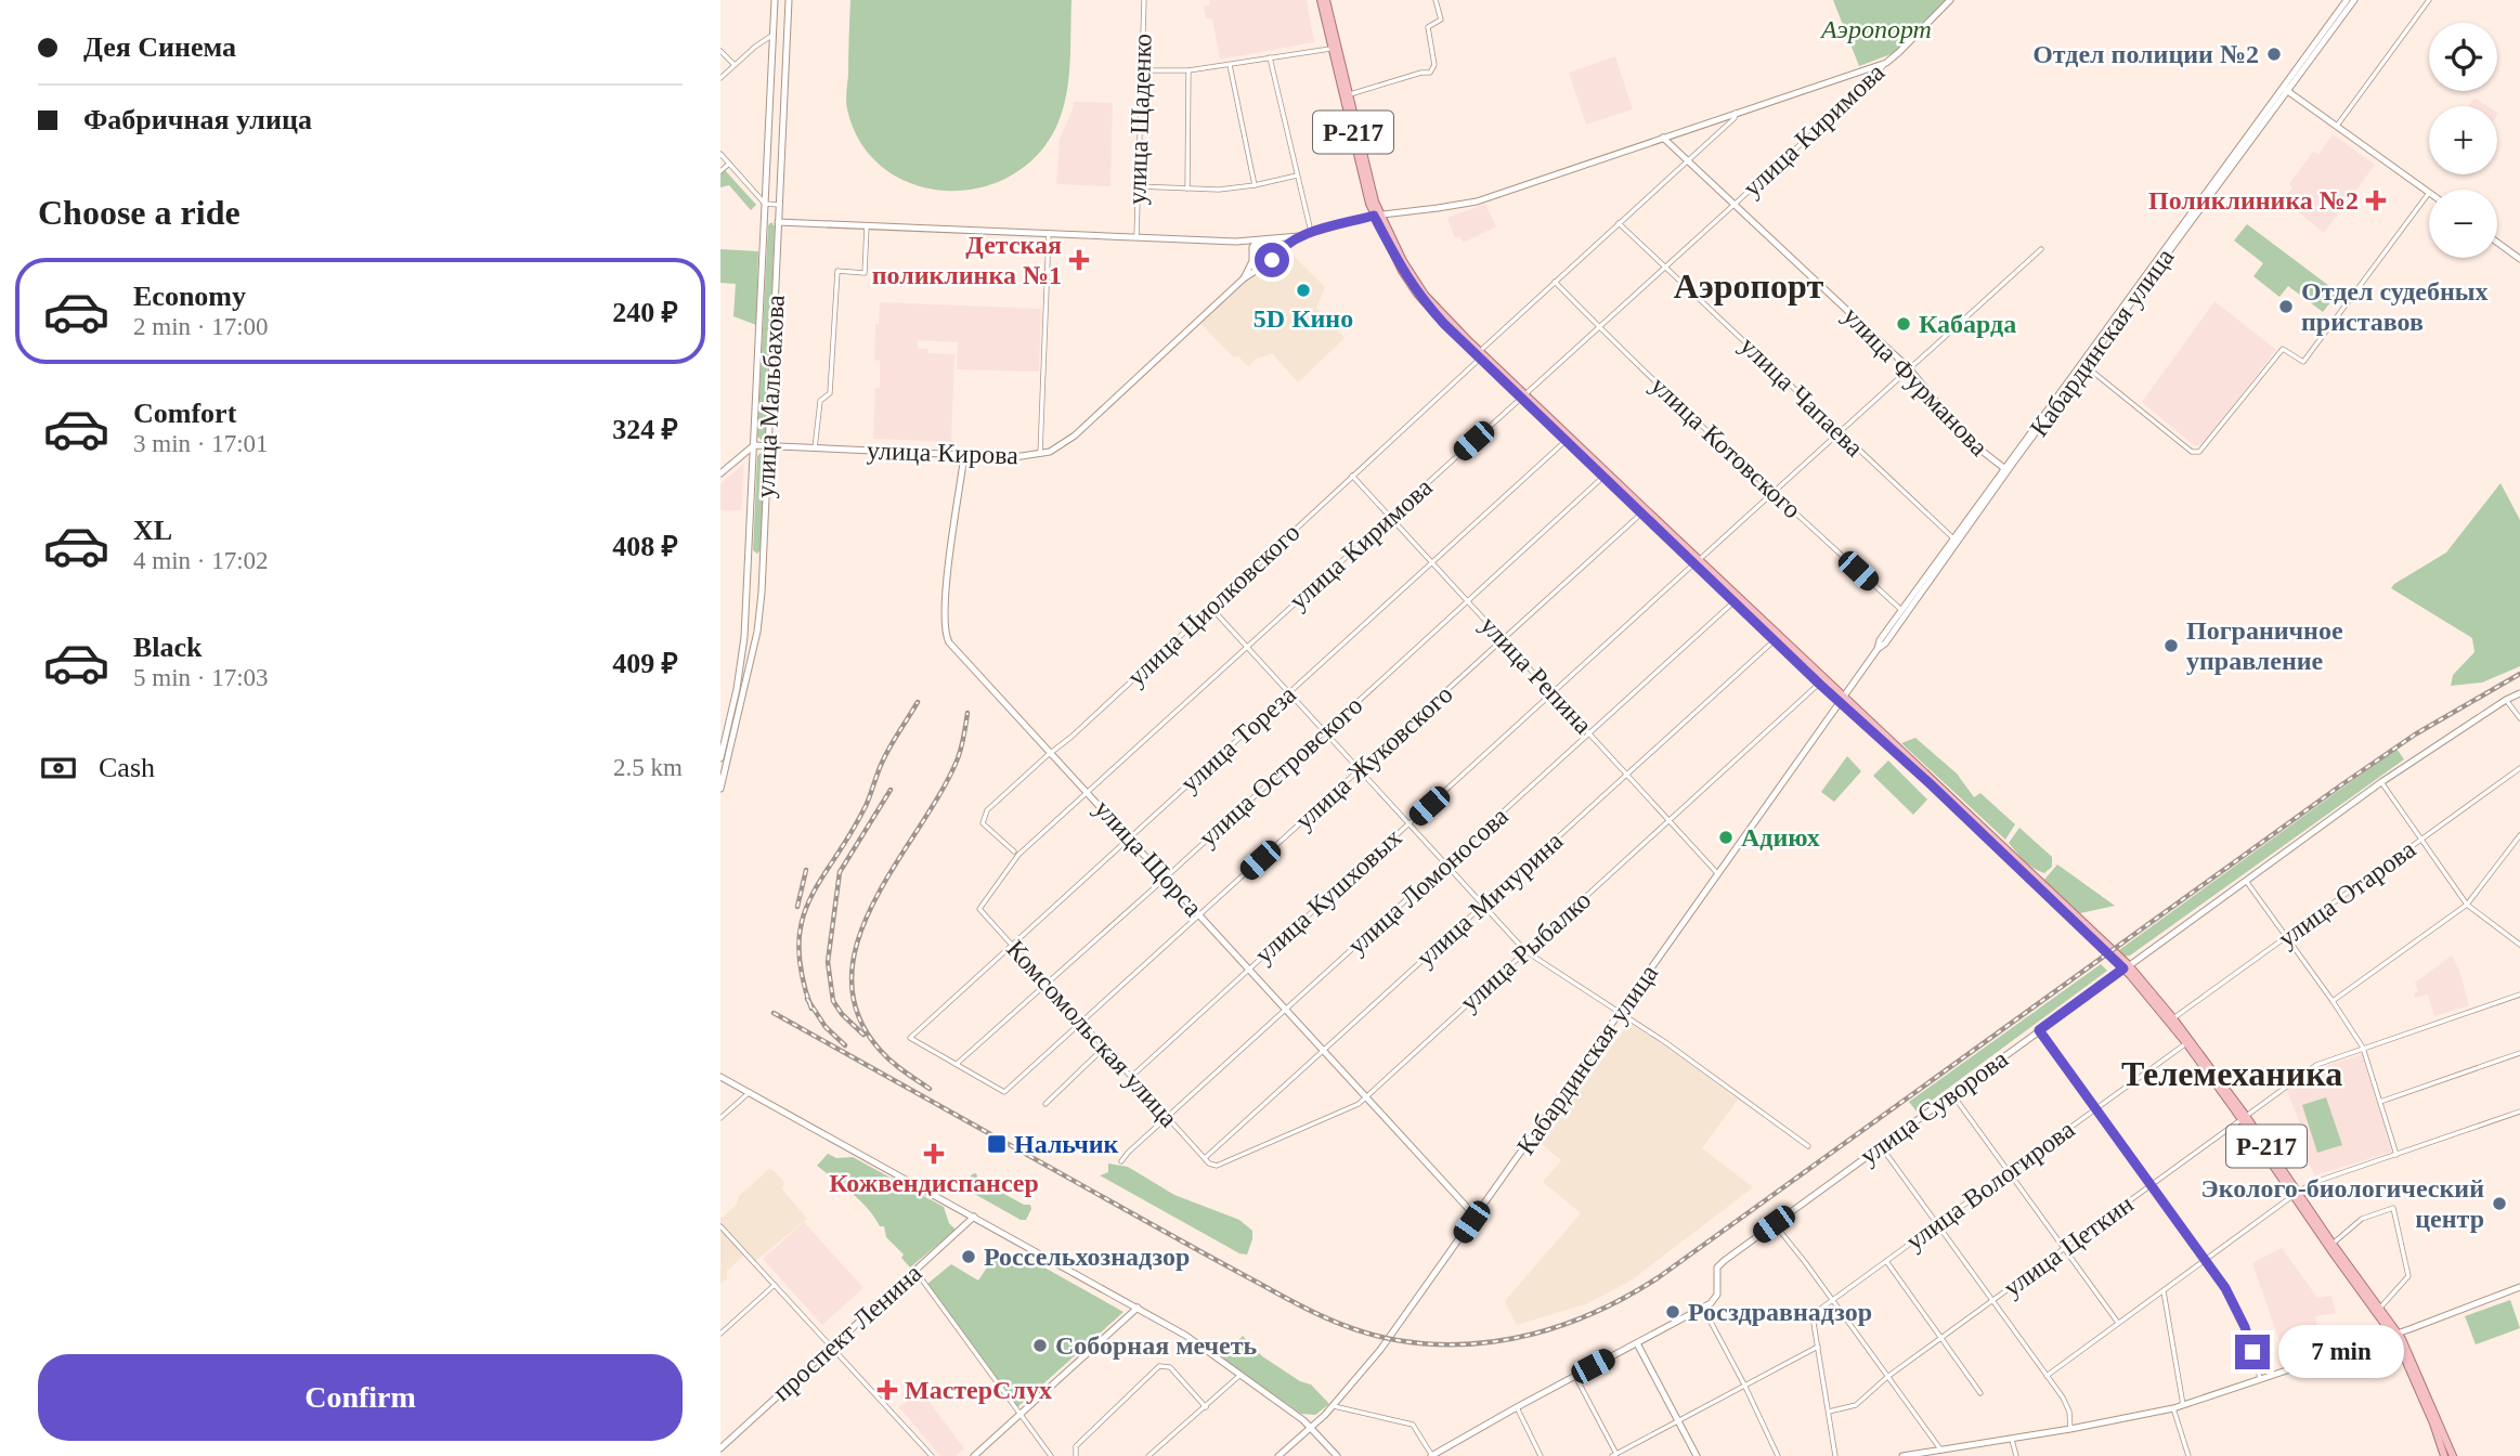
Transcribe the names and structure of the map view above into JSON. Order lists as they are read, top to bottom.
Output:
{
  "streets": {
    "main road": [
      "улица Киримова",
      "Р-217",
      "Кабардинская улица",
      "улица Фурманова",
      "улица Мальбахова",
      "улица Кирова",
      "улица Щорса",
      "улица Суворова",
      "проспект Ленина"
    ],
    "street": [
      "улица Щаденко",
      "улица Чапаева",
      "улица Котовского",
      "улица Циолковского",
      "улица Репина",
      "улица Тореза",
      "улица Жуковского",
      "улица Островского",
      "улица Ломоносова",
      "улица Отарова",
      "улица Кушховых",
      "улица Мичурина",
      "улица Рыбалко",
      "Комсомольская улица",
      "улица Вологирова",
      "улица Цеткин"
    ]
  },
  "crossings": [
    ["улица Киримова", "Р-217"],
    ["улица Киримова", "улица Фурманова"],
    ["улица Киримова", "улица Чапаева"],
    ["улица Киримова", "улица Котовского"],
    ["улица Киримова", "улица Репина"],
    ["улица Киримова", "улица Щорса"],
    ["улица Киримова", "Комсомольская улица"],
    ["Р-217", "Кабардинская улица"],
    ["Р-217", "улица Циолковского"],
    ["Р-217", "улица Тореза"],
    ["Р-217", "улица Жуковского"],
    ["Р-217", "улица Островского"],
    ["Р-217", "улица Ломоносова"],
    ["Р-217", "улица Отарова"],
    ["Р-217", "улица Кушховых"],
    ["Р-217", "улица Мичурина"],
    ["Р-217", "улица Рыбалко"],
    ["Р-217", "улица Суворова"],
    ["Р-217", "улица Вологирова"],
    ["Р-217", "улица Цеткин"],
    ["Кабардинская улица", "улица Фурманова"],
    ["Кабардинская улица", "улица Чапаева"],
    ["Кабардинская улица", "улица Котовского"],
    ["Кабардинская улица", "улица Репина"],
    ["Кабардинская улица", "улица Щорса"],
    ["улица Фурманова", "улица Циолковского"],
    ["улица Фурманова", "улица Кушховых"],
    ["улица Мальбахова", "улица Кирова"],
    ["улица Чапаева", "улица Циолковского"],
    ["улица Чапаева", "улица Кушховых"],
    ["улица Котовского", "улица Циолковского"],
    ["улица Котовского", "улица Кушховых"],
    ["улица Кирова", "улица Щорса"],
    ["улица Циолковского", "улица Репина"],
    ["улица Циолковского", "улица Щорса"],
    ["улица Репина", "улица Тореза"],
    ["улица Репина", "улица Жуковского"],
    ["улица Репина", "улица Островского"],
    ["улица Репина", "улица Ломоносова"],
    ["улица Репина", "улица Кушховых"],
    ["улица Репина", "улица Мичурина"],
    ["улица Репина", "улица Рыбалко"],
    ["улица Тореза", "улица Жуковского"],
    ["улица Тореза", "улица Островского"],
    ["улица Тореза", "улица Щорса"],
    ["улица Тореза", "Комсомольская улица"],
    ["улица Жуковского", "улица Островского"],
    ["улица Жуковского", "улица Щорса"],
    ["улица Жуковского", "Комсомольская улица"],
    ["улица Островского", "улица Щорса"],
    ["улица Островского", "Комсомольская улица"],
    ["улица Щорса", "улица Ломоносова"],
    ["улица Щорса", "улица Кушховых"],
    ["улица Щорса", "улица Мичурина"],
    ["улица Щорса", "улица Рыбалко"],
    ["улица Ломоносова", "Комсомольская улица"],
    ["улица Кушховых", "Комсомольская улица"],
    ["улица Мичурина", "улица Рыбалко"],
    ["улица Мичурина", "Комсомольская улица"],
    ["улица Рыбалко", "Комсомольская улица"]
  ],
  "districts": ["Аэропорт", "Телемеханика"],
  "parks": ["Аэропорт"],
  "places": {
    "other": [
      "Отдел полиции №2",
      "5D Кино",
      "Отдел судебных приставов",
      "Кабарда",
      "Пограничное управление",
      "Адиюх",
      "Эколого-биологический центр",
      "Россельхознадзор",
      "Росздравнадзор",
      "Соборная мечеть"
    ],
    "health": [
      "Поликлиника №2",
      "Детская поликлинка №1",
      "Кожвендиспансер",
      "МастерСлух"
    ],
    "transit": ["Нальчик"]
  },
  "page": {
    "banner": ["Дея Синема", "Фабричная улица"],
    "map_buttons": ["+", "−"],
    "heading": "Choose a ride",
    "list": [
      {
        "name": "Economy",
        "note": "2 min · 17:00",
        "value": "240 ₽"
      },
      {
        "name": "Comfort",
        "note": "3 min · 17:01",
        "value": "324 ₽"
      },
      {
        "name": "XL",
        "note": "4 min · 17:02",
        "value": "408 ₽"
      },
      {
        "name": "Black",
        "note": "5 min · 17:03",
        "value": "409 ₽"
      }
    ],
    "pay": ["Cash", "2.5 km"],
    "bubble": "7 min",
    "buttons": "Confirm"
  }
}
